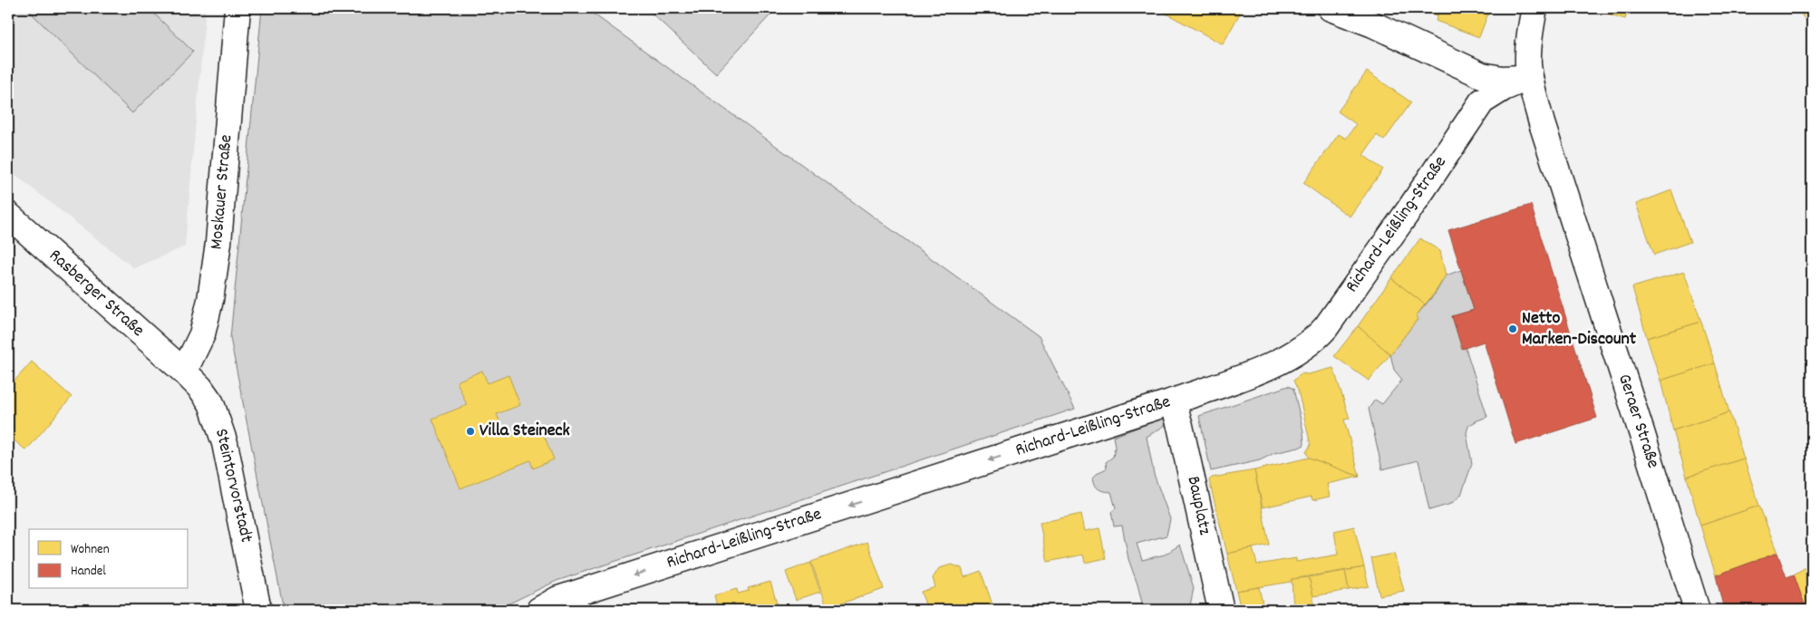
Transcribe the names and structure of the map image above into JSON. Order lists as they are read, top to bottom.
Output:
{
  "streets": {
    "street": [
      "Moskauer Straße",
      "Richard-Leißling-Straße",
      "Rasberger Straße",
      "Geraer Straße",
      "Steintorvorstadt",
      "Bauplatz"
    ]
  },
  "crossings": [
    ["Moskauer Straße", "Rasberger Straße"],
    ["Moskauer Straße", "Steintorvorstadt"],
    ["Richard-Leißling-Straße", "Geraer Straße"],
    ["Richard-Leißling-Straße", "Bauplatz"],
    ["Rasberger Straße", "Steintorvorstadt"]
  ],
  "one_way": ["Richard-Leißling-Straße"],
  "places": ["Netto Marken-Discount", "Villa Steineck"],
  "legend": ["Wohnen", "Handel"]
}
